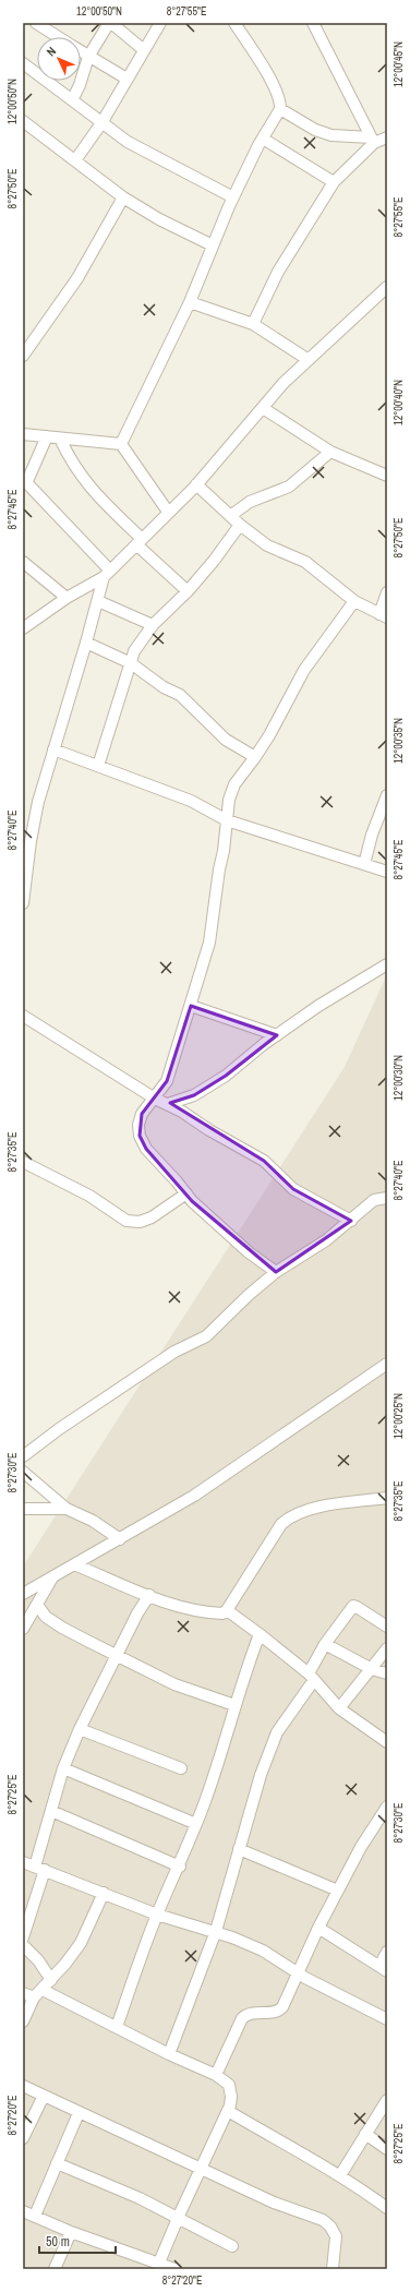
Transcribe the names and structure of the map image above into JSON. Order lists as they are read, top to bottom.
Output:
{
  "scale_bar": "50 m",
  "north": "top left",
  "coordinates": [
    "12°00'50\"N",
    "8°27'55\"E",
    "12°00'45\"N",
    "8°27'50\"E",
    "12°00'40\"N",
    "8°27'45\"E",
    "12°00'35\"N",
    "8°27'40\"E",
    "12°00'30\"N",
    "8°27'35\"E",
    "12°00'25\"N",
    "8°27'30\"E",
    "8°27'25\"E",
    "8°27'20\"E"
  ]
}
